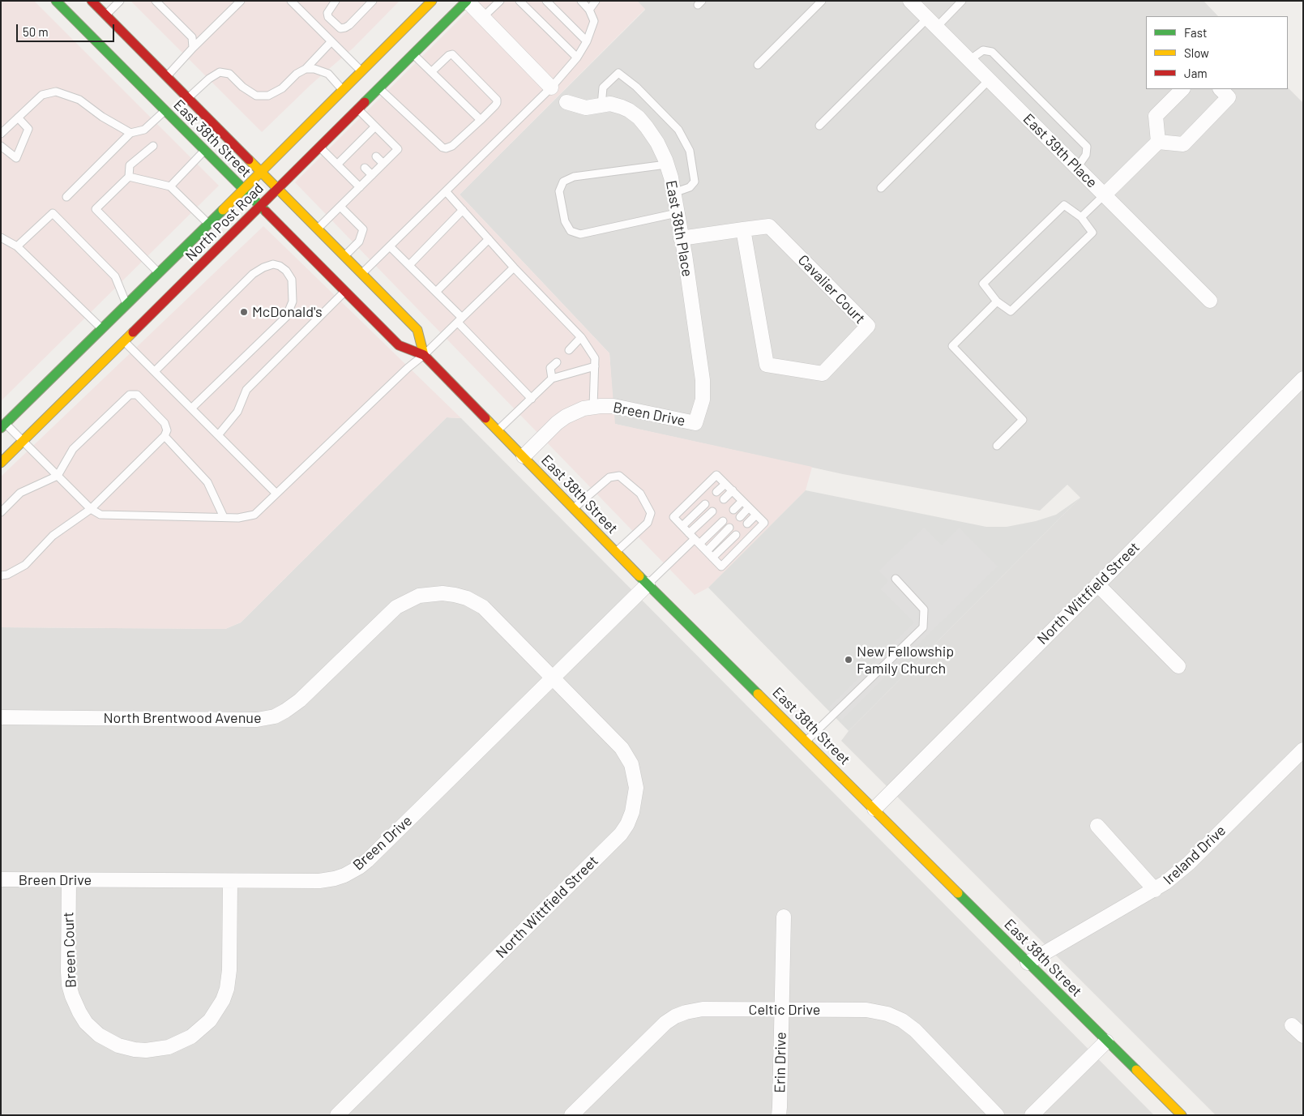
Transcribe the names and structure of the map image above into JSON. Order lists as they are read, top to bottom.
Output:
{
  "streets": {
    "main road": ["East 38th Street", "North Post Road"],
    "street": [
      "East 39th Place",
      "East 38th Place",
      "Cavalier Court",
      "Breen Drive",
      "North Wittfield Street",
      "North Brentwood Avenue",
      "Ireland Drive",
      "Breen Court",
      "Celtic Drive",
      "Erin Drive"
    ]
  },
  "crossings": [
    ["East 38th Street", "North Post Road"],
    ["East 38th Street", "Breen Drive"],
    ["East 38th Street", "North Wittfield Street"],
    ["East 38th Street", "Ireland Drive"],
    ["East 38th Place", "Cavalier Court"],
    ["East 38th Place", "Breen Drive"],
    ["Breen Drive", "North Wittfield Street"],
    ["Breen Drive", "North Brentwood Avenue"],
    ["Breen Drive", "Breen Court"],
    ["North Wittfield Street", "North Brentwood Avenue"],
    ["Celtic Drive", "Erin Drive"]
  ],
  "places": ["McDonald's", "New Fellowship Family Church"],
  "legend": ["Fast", "Slow", "Jam"],
  "scale_bar": "50 m"
}
